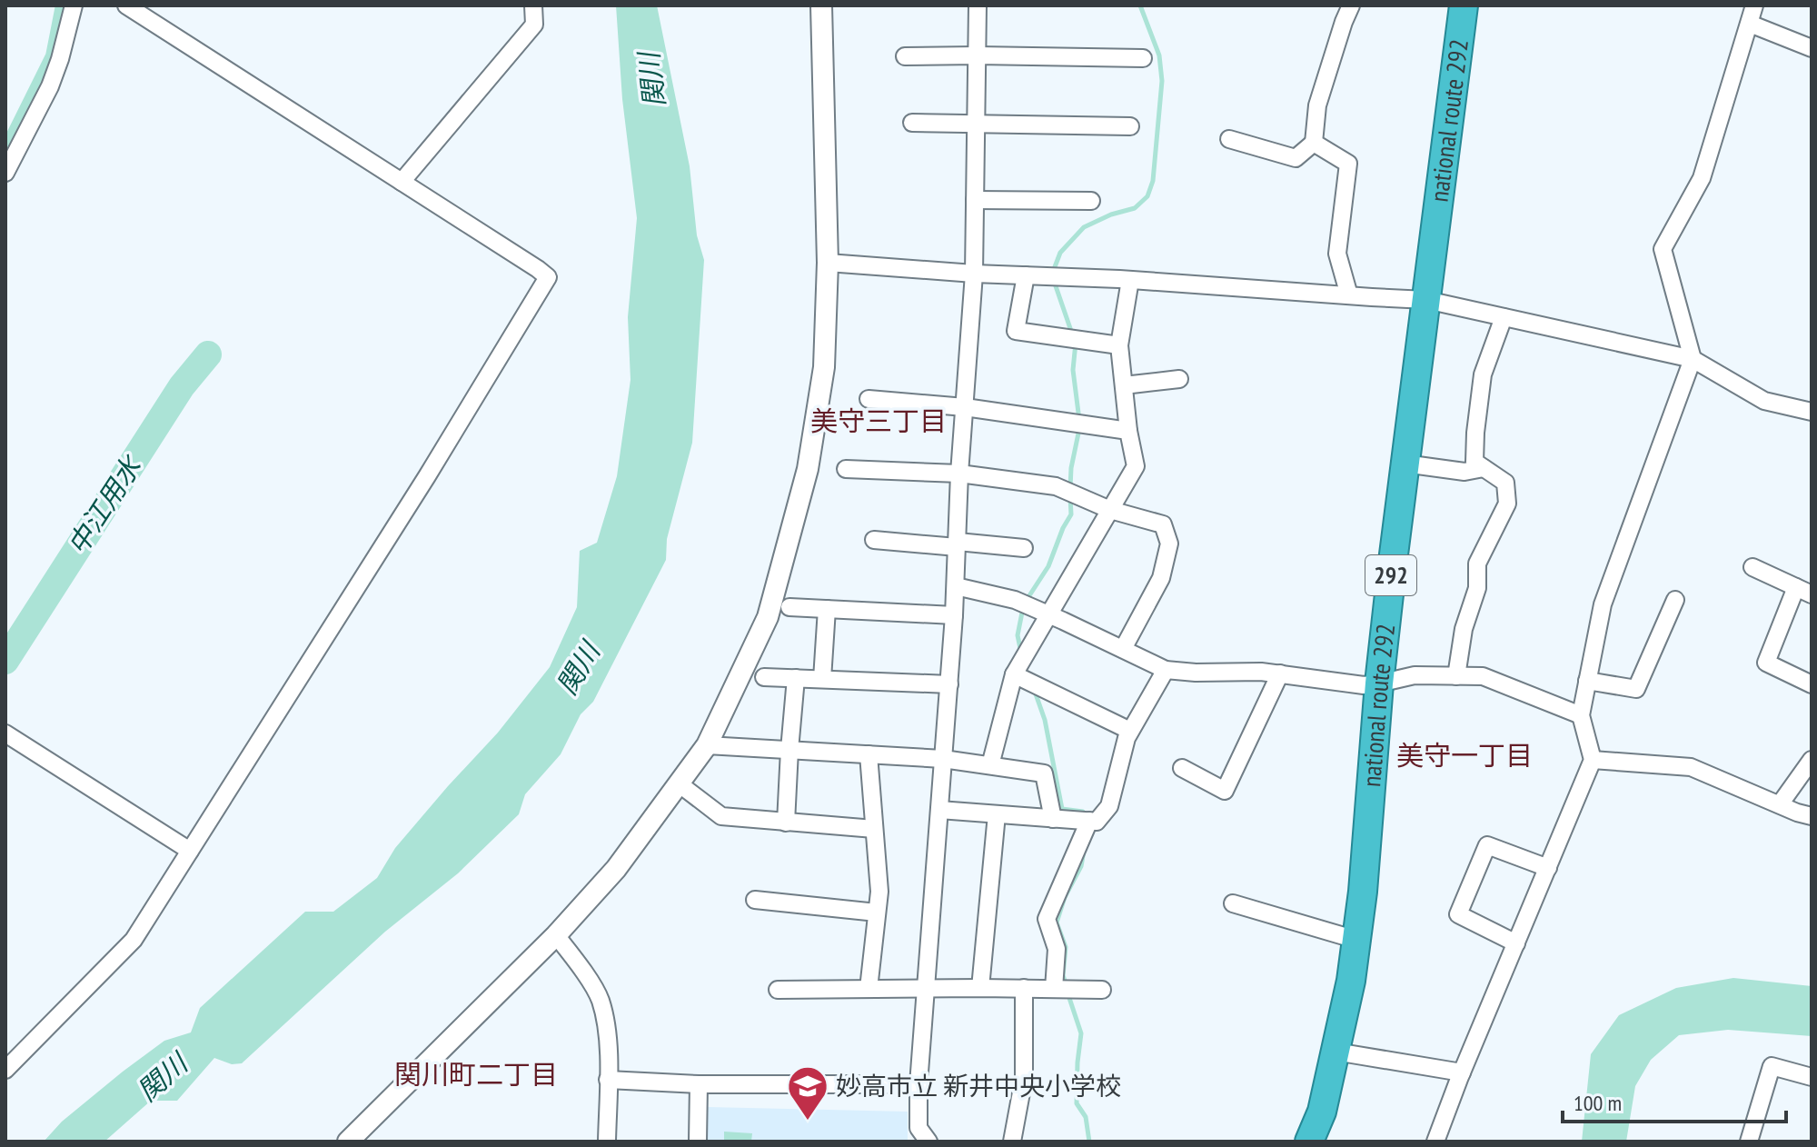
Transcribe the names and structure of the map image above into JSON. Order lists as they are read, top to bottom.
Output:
{
  "streets": {
    "highway": ["national route 292", "292"]
  },
  "districts": ["美守三丁目", "美守一丁目", "関川町二丁目"],
  "water": ["関川", "中江用水"],
  "places": {
    "school or university": ["妙高市立 新井中央小学校"]
  },
  "scale_bar": "100 m"
}
